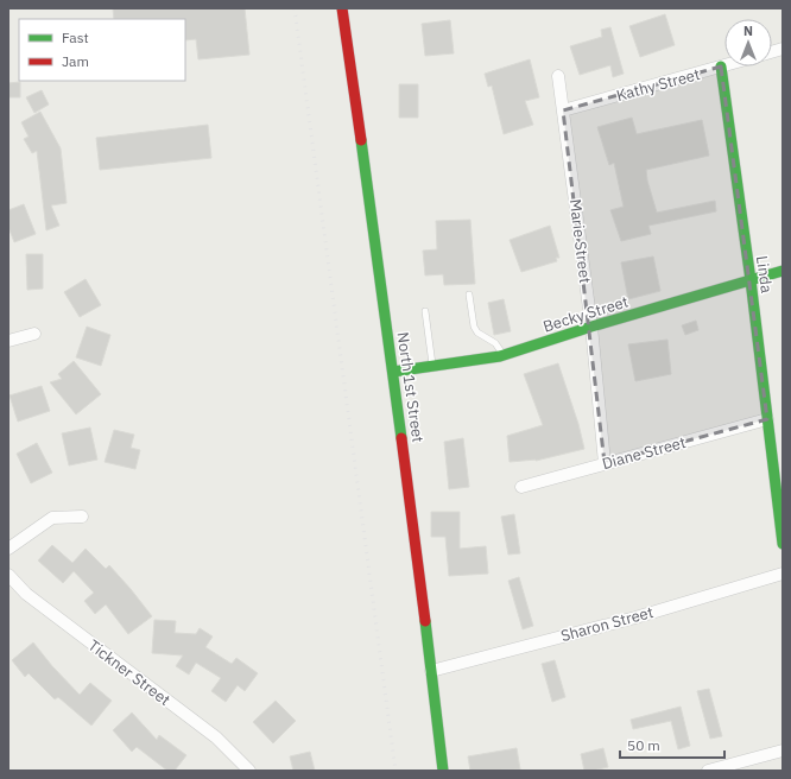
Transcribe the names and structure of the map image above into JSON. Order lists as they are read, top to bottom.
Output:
{
  "streets": {
    "street": [
      "Kathy Street",
      "Marie Street",
      "Linda",
      "Becky Street",
      "North 1st Street",
      "Diane Street",
      "Sharon Street",
      "Tickner Street"
    ]
  },
  "crossings": [
    ["Kathy Street", "Marie Street"],
    ["Kathy Street", "Linda"],
    ["Marie Street", "Becky Street"],
    ["Marie Street", "Diane Street"],
    ["Linda", "Becky Street"],
    ["Linda", "Diane Street"],
    ["Becky Street", "North 1st Street"],
    ["North 1st Street", "Sharon Street"]
  ],
  "legend": ["Fast", "Jam"],
  "scale_bar": "50 m",
  "north": "top"
}
